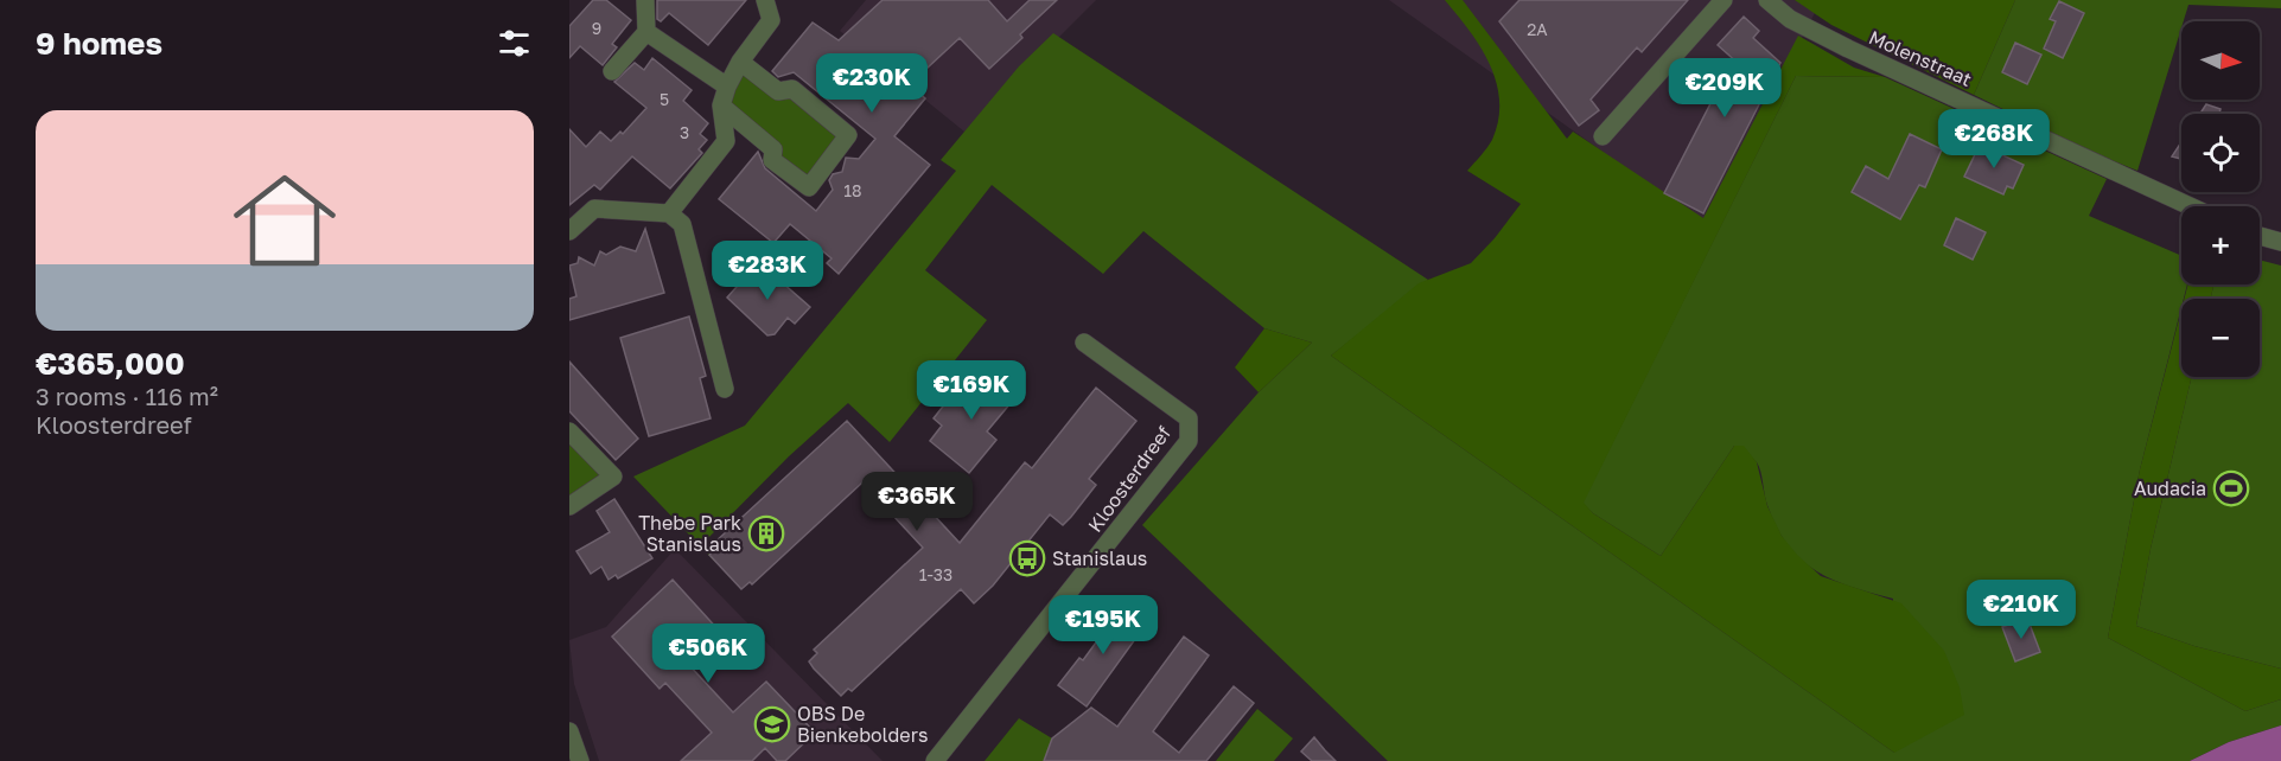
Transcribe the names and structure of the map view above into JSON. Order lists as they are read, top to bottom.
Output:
{
  "streets": {
    "street": ["Molenstraat", "Kloosterdreef"]
  },
  "places": {
    "sports": ["Audacia"],
    "building": ["Thebe Park Stanislaus"],
    "bus stop": ["Stanislaus"],
    "school or university": ["OBS De Bienkebolders"]
  },
  "house_numbers": [
    "9",
    "2A",
    "5",
    "3",
    "18",
    "1-33"
  ],
  "north": "right",
  "page": {
    "heading": "9 homes",
    "map_buttons": ["+", "−"],
    "price": [
      "€230K",
      "€209K",
      "€268K",
      "€283K",
      "€169K",
      "€365K",
      "€210K",
      "€195K",
      "€506K"
    ],
    "list": [
      {
        "name": "€365,000",
        "note": "3 rooms · 116 m² · Kloosterdreef"
      }
    ]
  }
}
